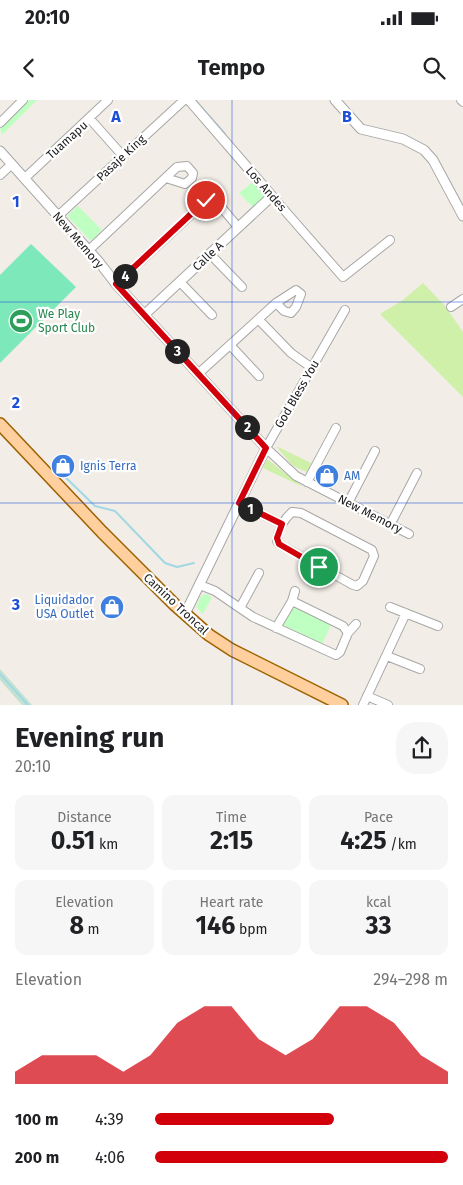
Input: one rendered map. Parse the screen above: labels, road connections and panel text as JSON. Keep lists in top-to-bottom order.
{
  "streets": {
    "main road": ["Camino Troncal"],
    "street": [
      "Tuamapu",
      "Pasaje King",
      "Los Andes",
      "New Memory",
      "Calle A",
      "God Bless You"
    ]
  },
  "crossings": [
    ["Tuamapu", "New Memory"],
    ["Pasaje King", "New Memory"],
    ["Los Andes", "Calle A"],
    ["New Memory", "Calle A"],
    ["New Memory", "God Bless You"],
    ["God Bless You", "Camino Troncal"]
  ],
  "places": {
    "sports": ["We Play Sport Club"],
    "shop": ["Ignis Terra", "AM", "Liquidador USA Outlet"]
  },
  "page": {
    "status": "20:10",
    "header": "Tempo",
    "pins": [
      "4",
      "3",
      "2",
      "1"
    ],
    "heading": ["Evening run", "20:10"],
    "stats": [
      ["Distance", "0.51 km"],
      ["Time", "2:15"],
      ["Pace", "4:25 /km"],
      ["Elevation", "8 m"],
      ["Heart rate", "146 bpm"],
      ["kcal", "33"]
    ],
    "chart": ["Elevation", "294–298 m"],
    "list": [
      {
        "name": "100 m",
        "note": "4:39"
      },
      {
        "name": "200 m",
        "note": "4:06"
      }
    ]
  },
  "grid": {
    "columns": ["A", "B"],
    "rows": ["1", "2", "3"]
  }
}
